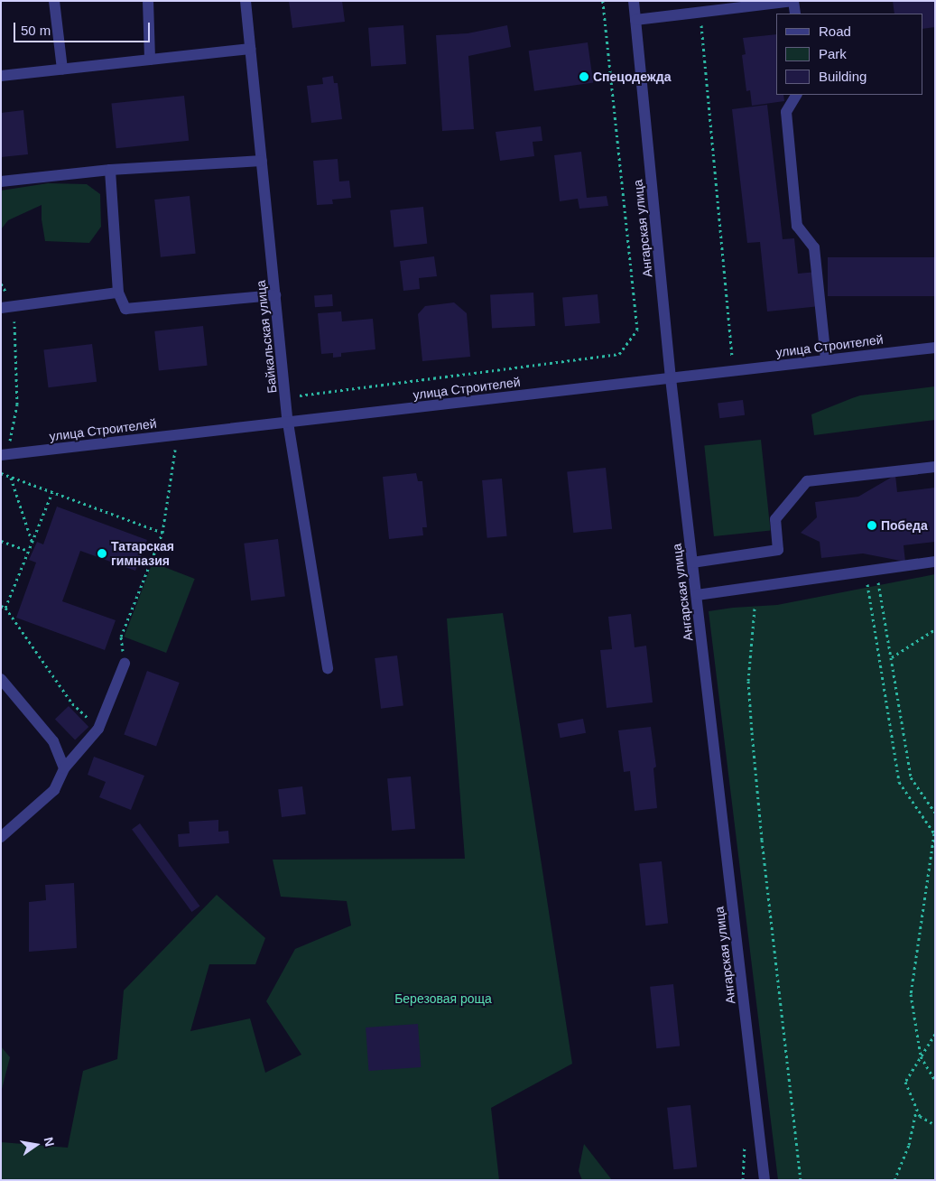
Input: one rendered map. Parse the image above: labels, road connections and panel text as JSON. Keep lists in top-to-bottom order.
{
  "streets": {
    "street": ["Ангарская улица", "Байкальская улица", "улица Строителей"]
  },
  "crossings": [
    ["Ангарская улица", "улица Строителей"],
    ["Байкальская улица", "улица Строителей"]
  ],
  "parks": ["Березовая роща"],
  "places": ["Спецодежда", "Победа", "Татарская гимназия"],
  "legend": ["Road", "Park", "Building"],
  "scale_bar": "50 m",
  "north": "right"
}
